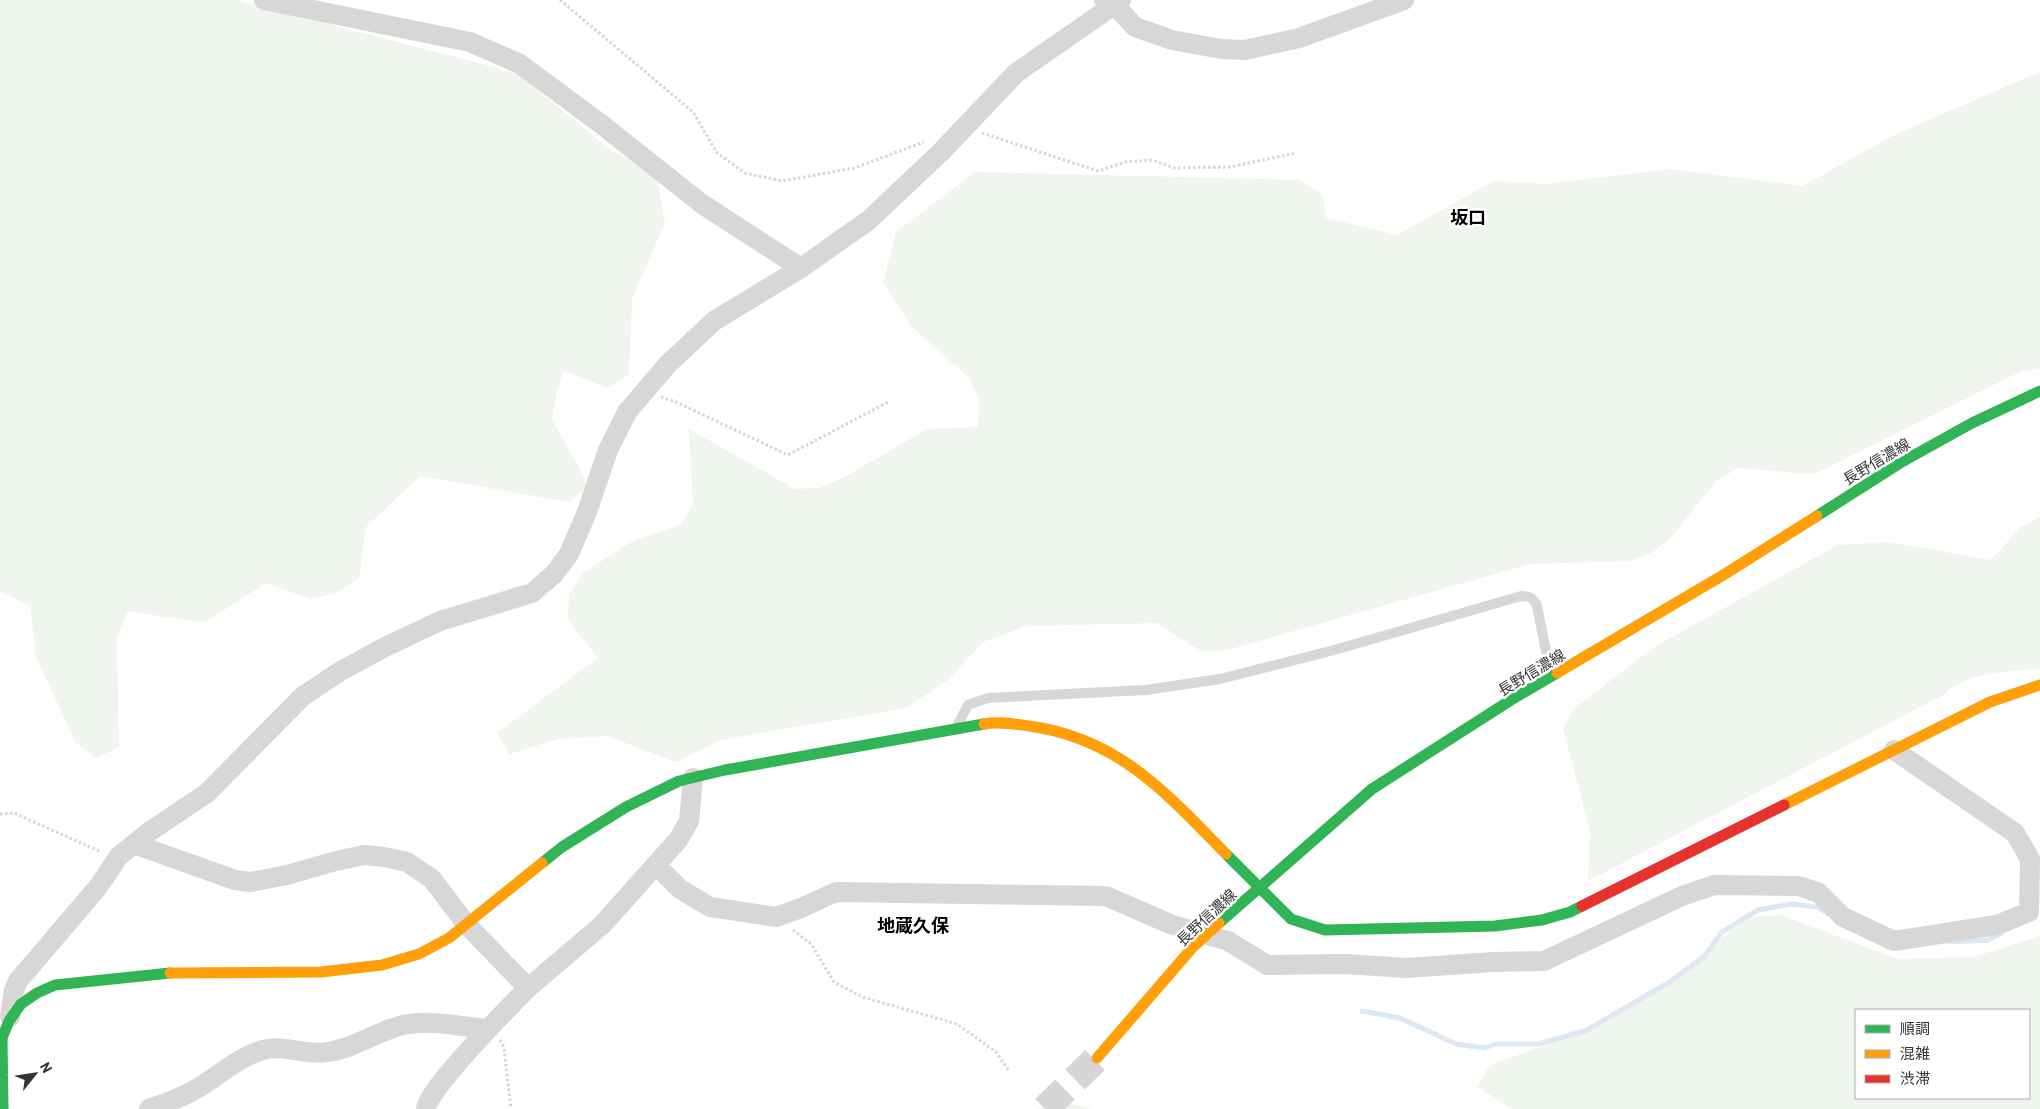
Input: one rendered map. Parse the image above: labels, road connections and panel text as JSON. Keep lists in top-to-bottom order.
{
  "streets": {
    "street": ["長野信濃線"]
  },
  "districts": ["坂口", "地蔵久保"],
  "legend": ["順調", "混雑", "渋滞"],
  "north": "top right"
}
